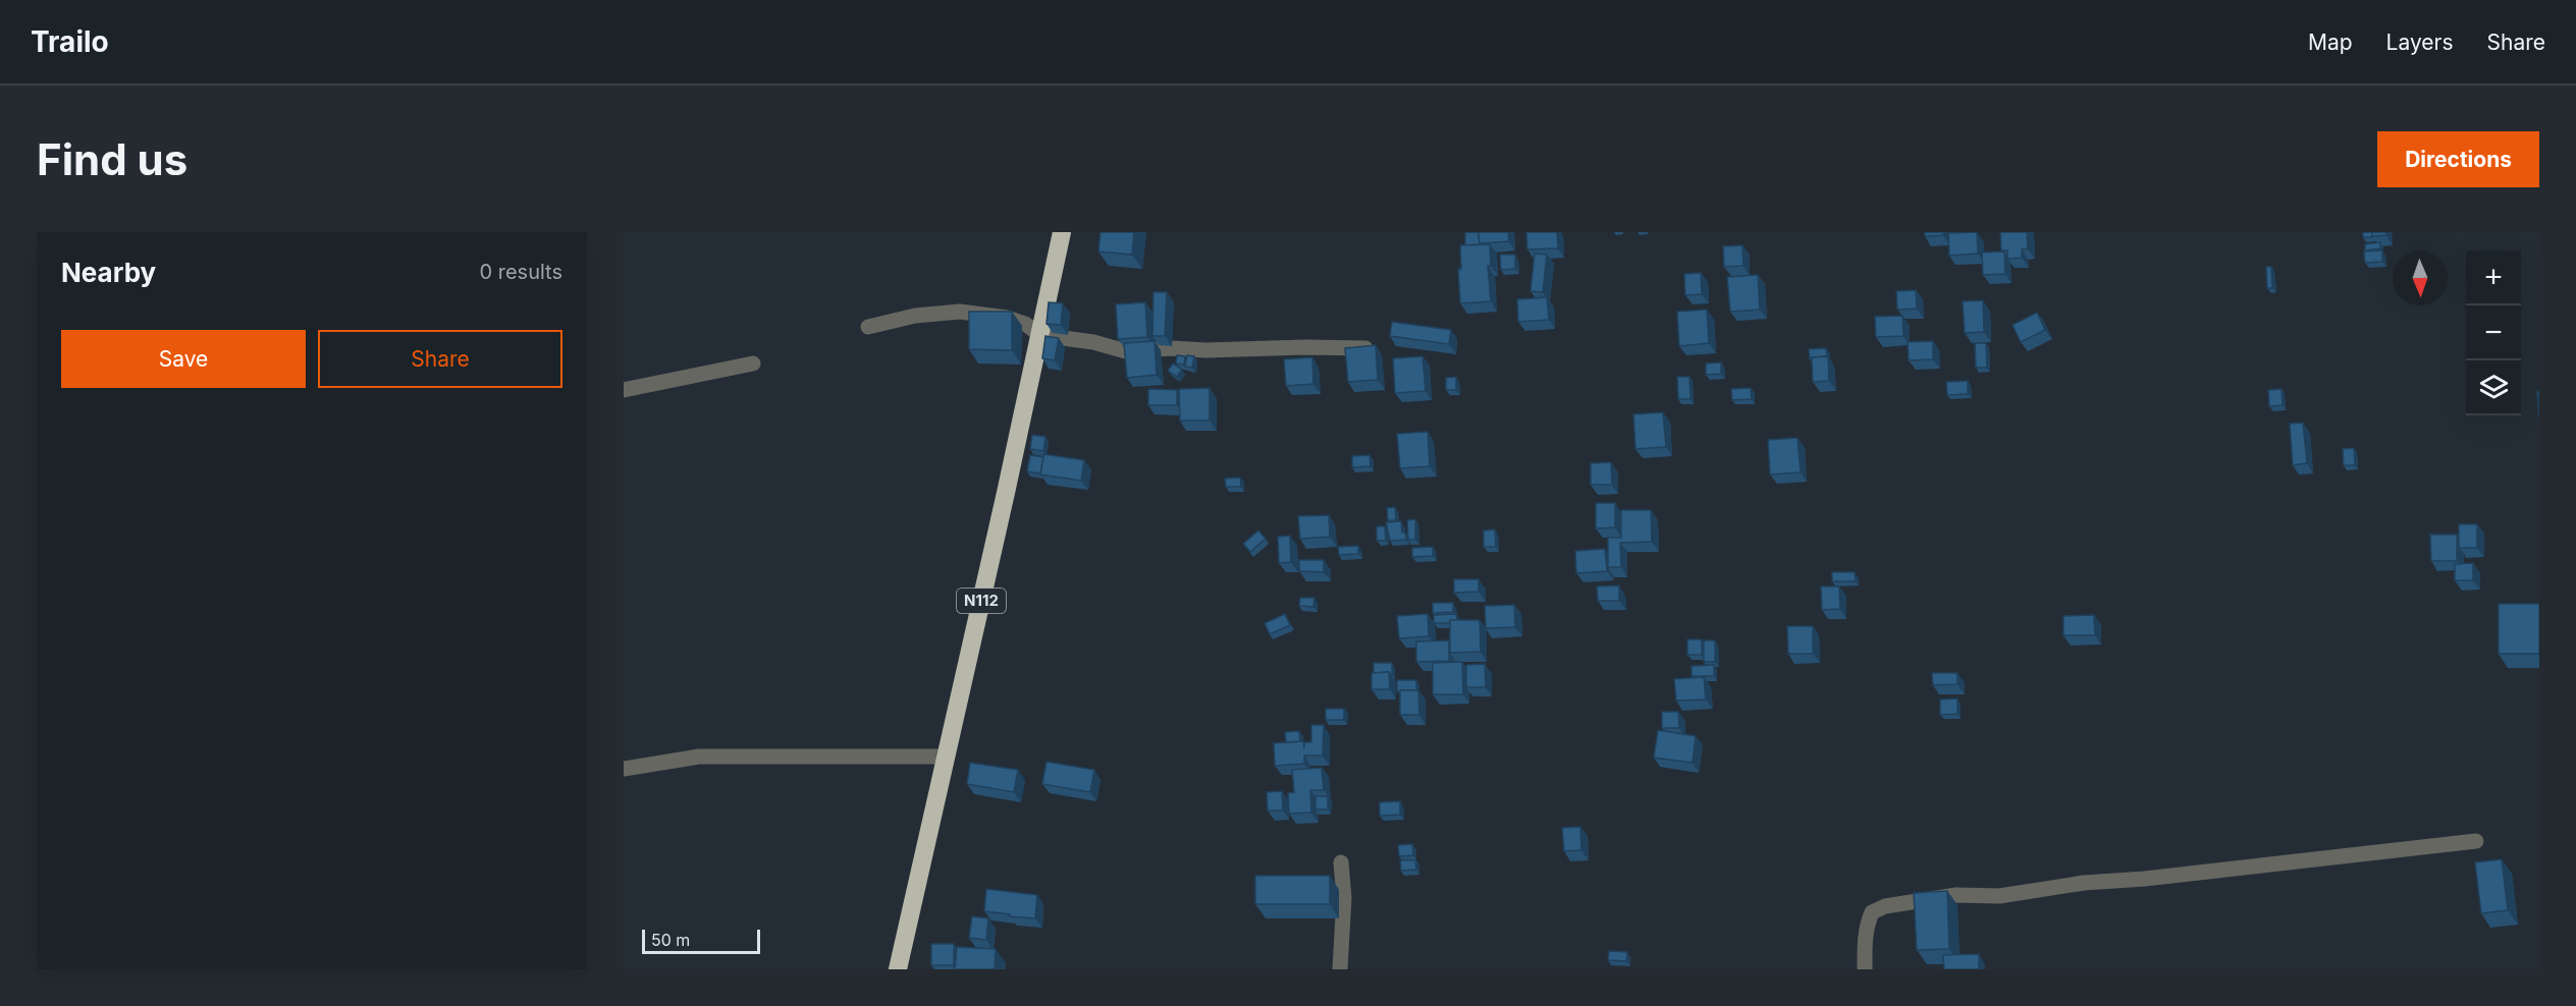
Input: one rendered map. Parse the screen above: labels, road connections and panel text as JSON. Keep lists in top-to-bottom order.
{
  "streets": {
    "highway": ["N112"]
  },
  "scale_bar": "50 m",
  "north": "bottom",
  "page": {
    "header": "Trailo",
    "nav": ["Map", "Layers", "Share"],
    "buttons": [
      "Directions",
      ["Save", "Share"]
    ],
    "title": "Find us",
    "heading": ["Nearby", "0 results"],
    "map_buttons": ["+", "−"],
    "scale": "50 m"
  }
}
